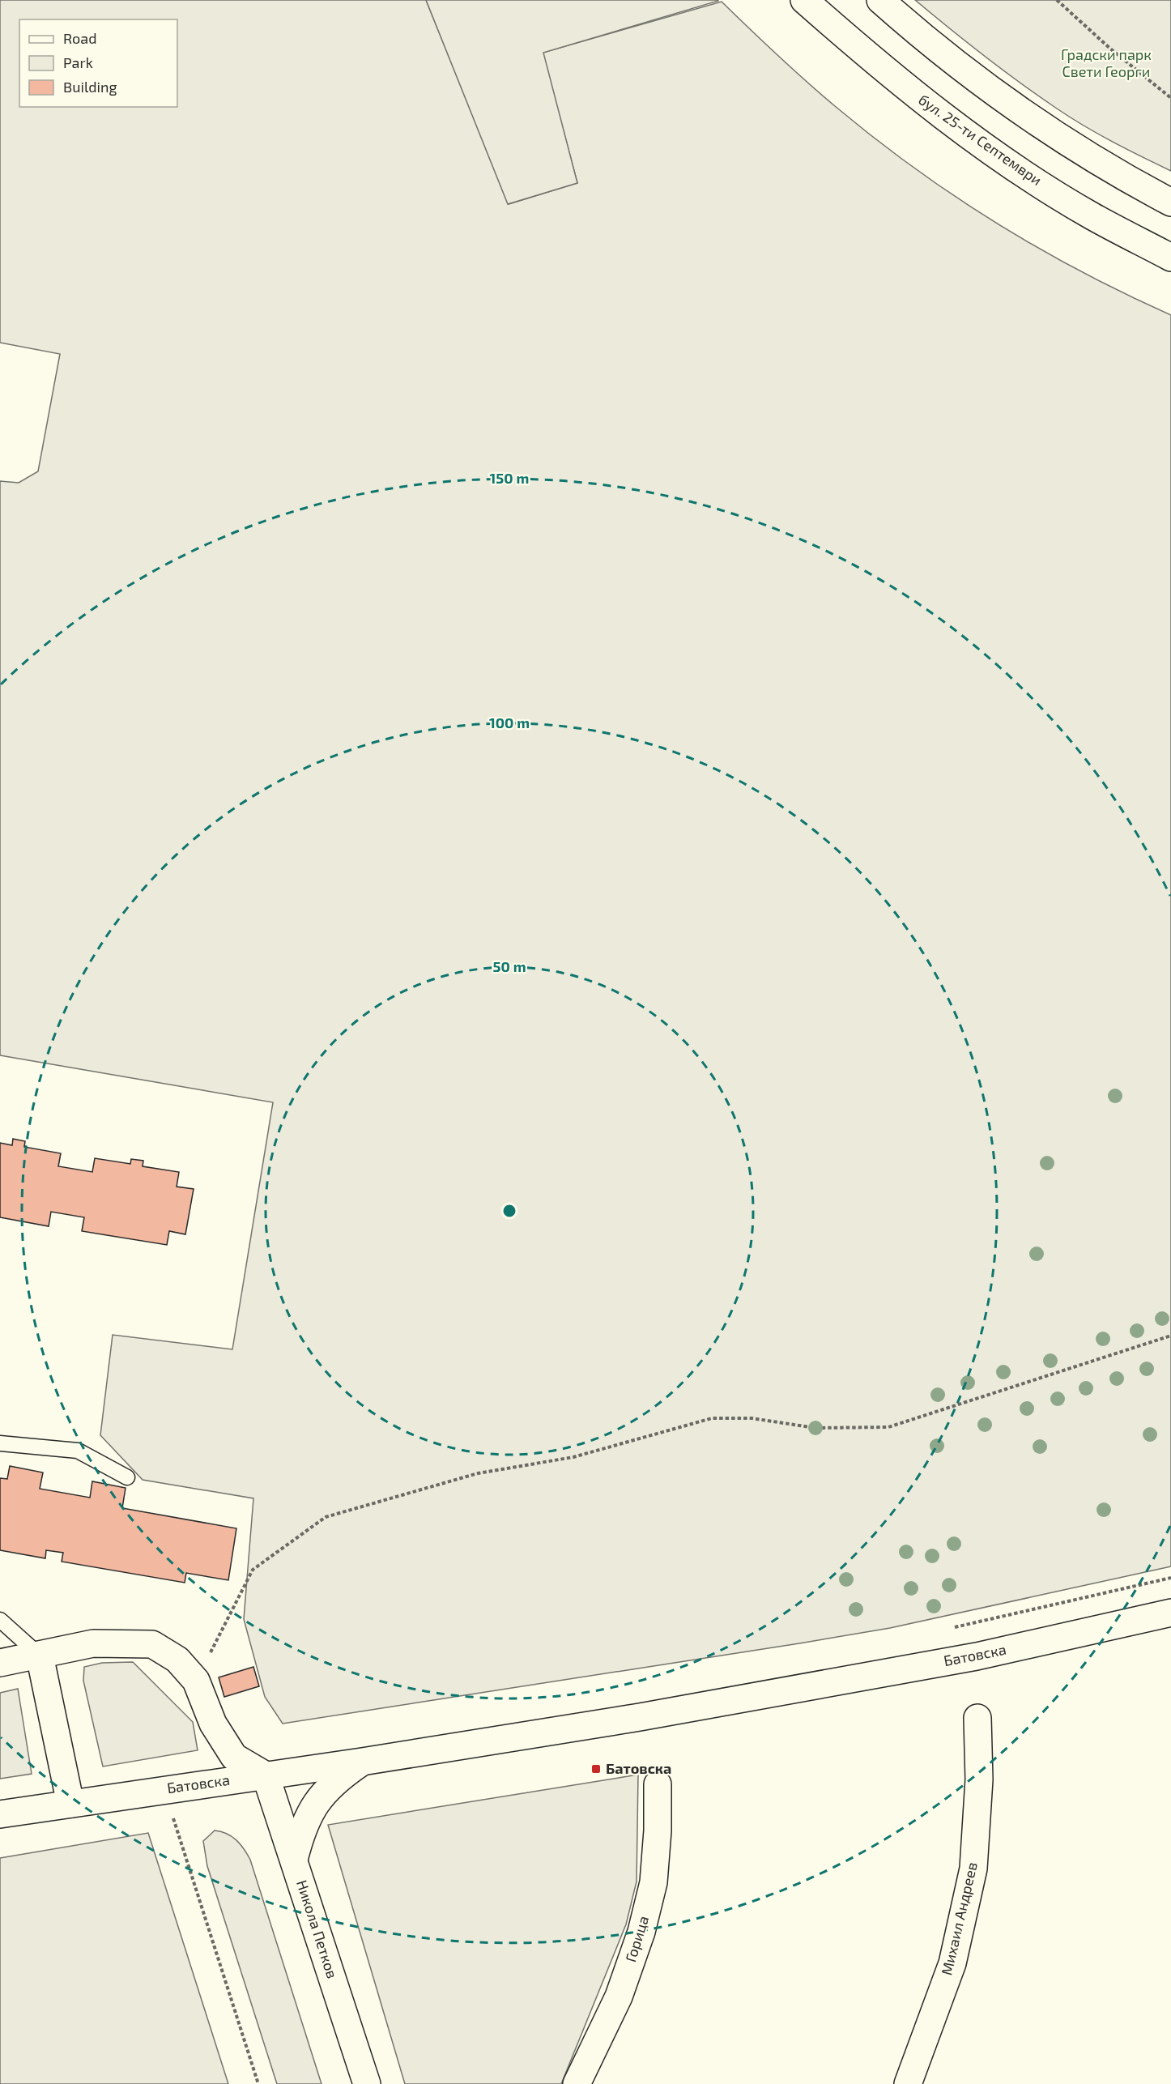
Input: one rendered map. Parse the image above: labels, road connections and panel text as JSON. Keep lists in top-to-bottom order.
{
  "streets": {
    "street": [
      "бул. 25-ти Септември",
      "Батовска",
      "Михаил Андреев",
      "Никола Петков",
      "Горица"
    ]
  },
  "crossings": [
    ["Батовска", "Никола Петков"]
  ],
  "parks": ["Градски парк Свети Георги"],
  "places": {
    "transit": ["Батовска"]
  },
  "legend": ["Road", "Park", "Building"],
  "rings": ["150 m", "100 m", "50 m"]
}
